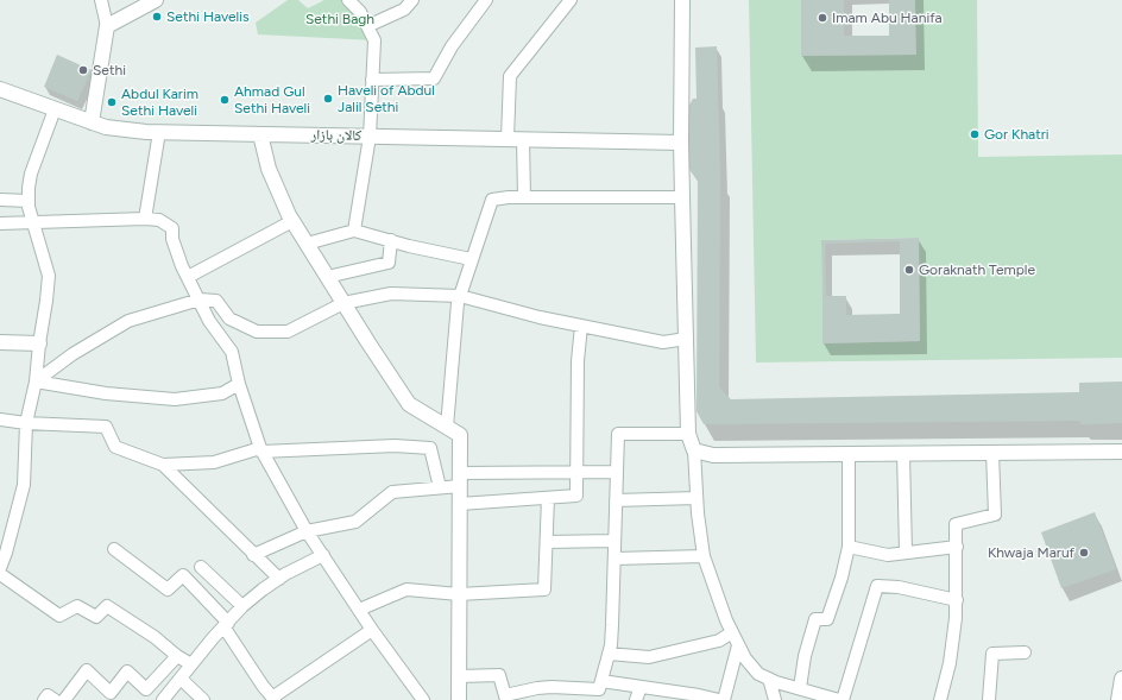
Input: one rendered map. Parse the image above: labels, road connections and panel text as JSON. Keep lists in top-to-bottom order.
{
  "streets": {
    "street": ["کالان بازار"]
  },
  "parks": ["Sethi Bagh"],
  "places": [
    "Sethi Havelis",
    "Imam Abu Hanifa",
    "Sethi",
    "Haveli of Abdul Jalil Sethi",
    "Ahmad Gul Sethi Haveli",
    "Abdul Karim Sethi Haveli",
    "Gor Khatri",
    "Goraknath Temple",
    "Khwaja Maruf"
  ]
}
